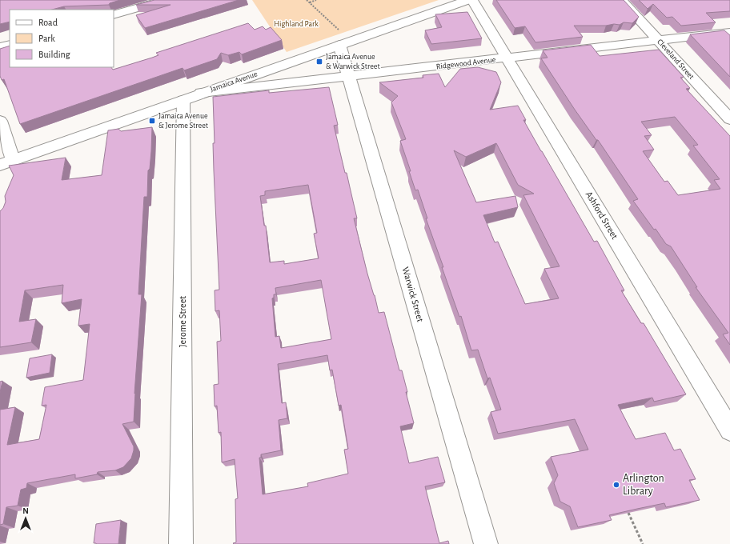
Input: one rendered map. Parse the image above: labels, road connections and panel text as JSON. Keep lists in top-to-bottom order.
{
  "streets": {
    "street": [
      "Cleveland Street",
      "Ridgewood Avenue",
      "Jamaica Avenue",
      "Ashford Street",
      "Warwick Street",
      "Jerome Street"
    ]
  },
  "crossings": [
    ["Cleveland Street", "Ridgewood Avenue"],
    ["Ridgewood Avenue", "Jamaica Avenue"],
    ["Ridgewood Avenue", "Ashford Street"],
    ["Ridgewood Avenue", "Warwick Street"],
    ["Jamaica Avenue", "Warwick Street"],
    ["Jamaica Avenue", "Jerome Street"]
  ],
  "parks": ["Highland Park"],
  "places": {
    "transit": ["Jamaica Avenue & Warwick Street", "Jamaica Avenue & Jerome Street"],
    "other": ["Arlington Library"]
  },
  "legend": ["Road", "Park", "Building"],
  "north": "top"
}
